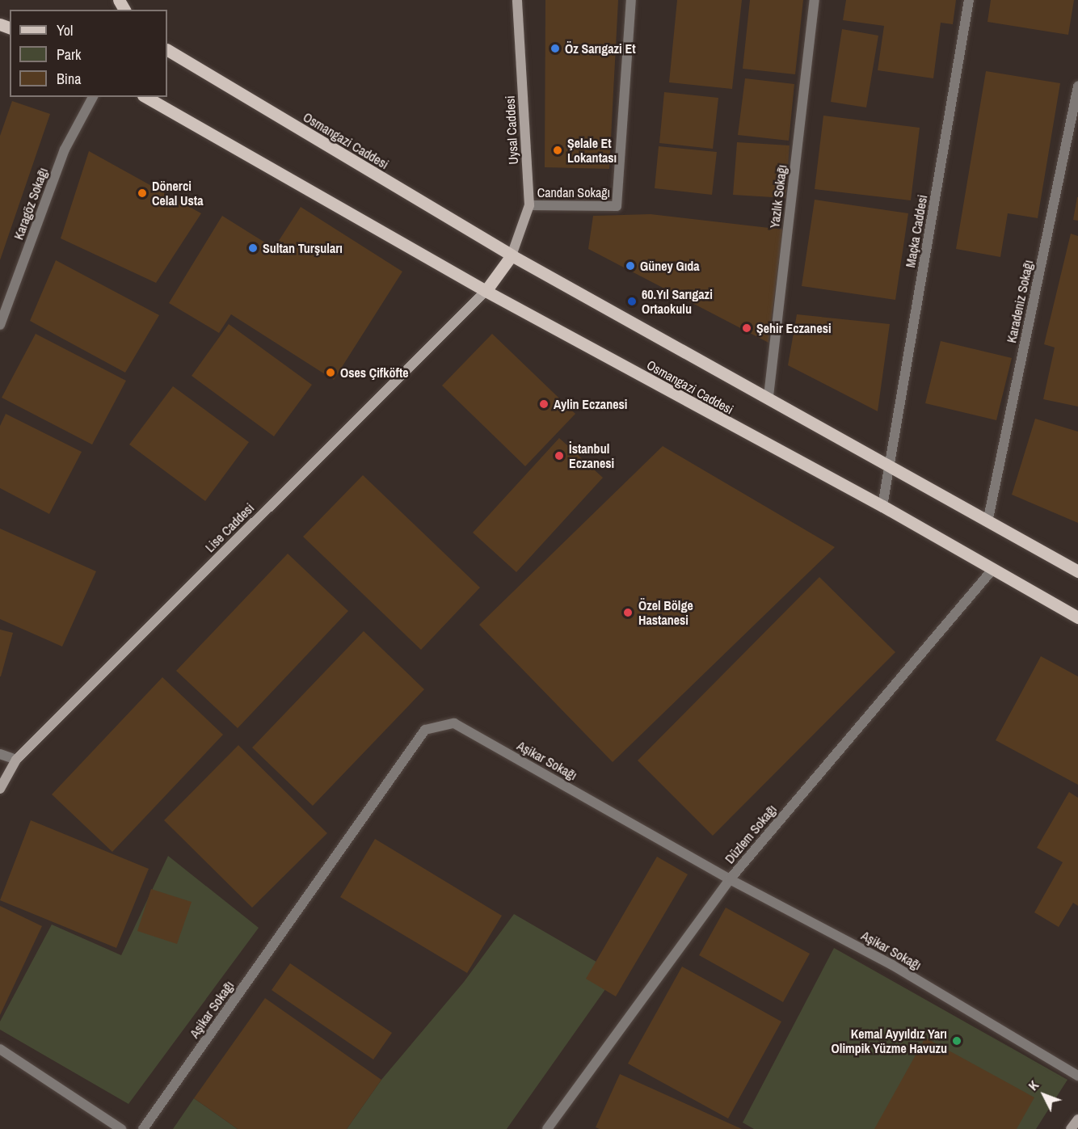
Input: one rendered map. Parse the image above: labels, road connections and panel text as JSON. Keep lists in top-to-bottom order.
{
  "streets": {
    "main road": ["Uysal Caddesi", "Osmangazi Caddesi", "Lise Caddesi"],
    "street": [
      "Candan Sokağı",
      "Yazlık Sokağı",
      "Karagöz Sokağı",
      "Maçka Caddesi",
      "Karadeniz Sokağı",
      "Aşikar Sokağı",
      "Düzlem Sokağı"
    ]
  },
  "crossings": [
    ["Uysal Caddesi", "Osmangazi Caddesi"],
    ["Uysal Caddesi", "Candan Sokağı"],
    ["Osmangazi Caddesi", "Yazlık Sokağı"],
    ["Osmangazi Caddesi", "Maçka Caddesi"],
    ["Osmangazi Caddesi", "Karadeniz Sokağı"],
    ["Osmangazi Caddesi", "Lise Caddesi"],
    ["Osmangazi Caddesi", "Düzlem Sokağı"],
    ["Aşikar Sokağı", "Düzlem Sokağı"]
  ],
  "places": [
    "Öz Sarıgazi Et",
    "Şelale Et Lokantası",
    "Dönerci Celal Usta",
    "Sultan Turşuları",
    "Güney Gıda",
    "60.Yıl Sarıgazi Ortaokulu",
    "Şehir Eczanesi",
    "Oses Çifköfte",
    "Aylin Eczanesi",
    "İstanbul Eczanesi",
    "Özel Bölge Hastanesi",
    "Kemal Ayyıldız Yarı Olimpik Yüzme Havuzu"
  ],
  "legend": ["Yol", "Park", "Bina"],
  "north": "top left"
}
